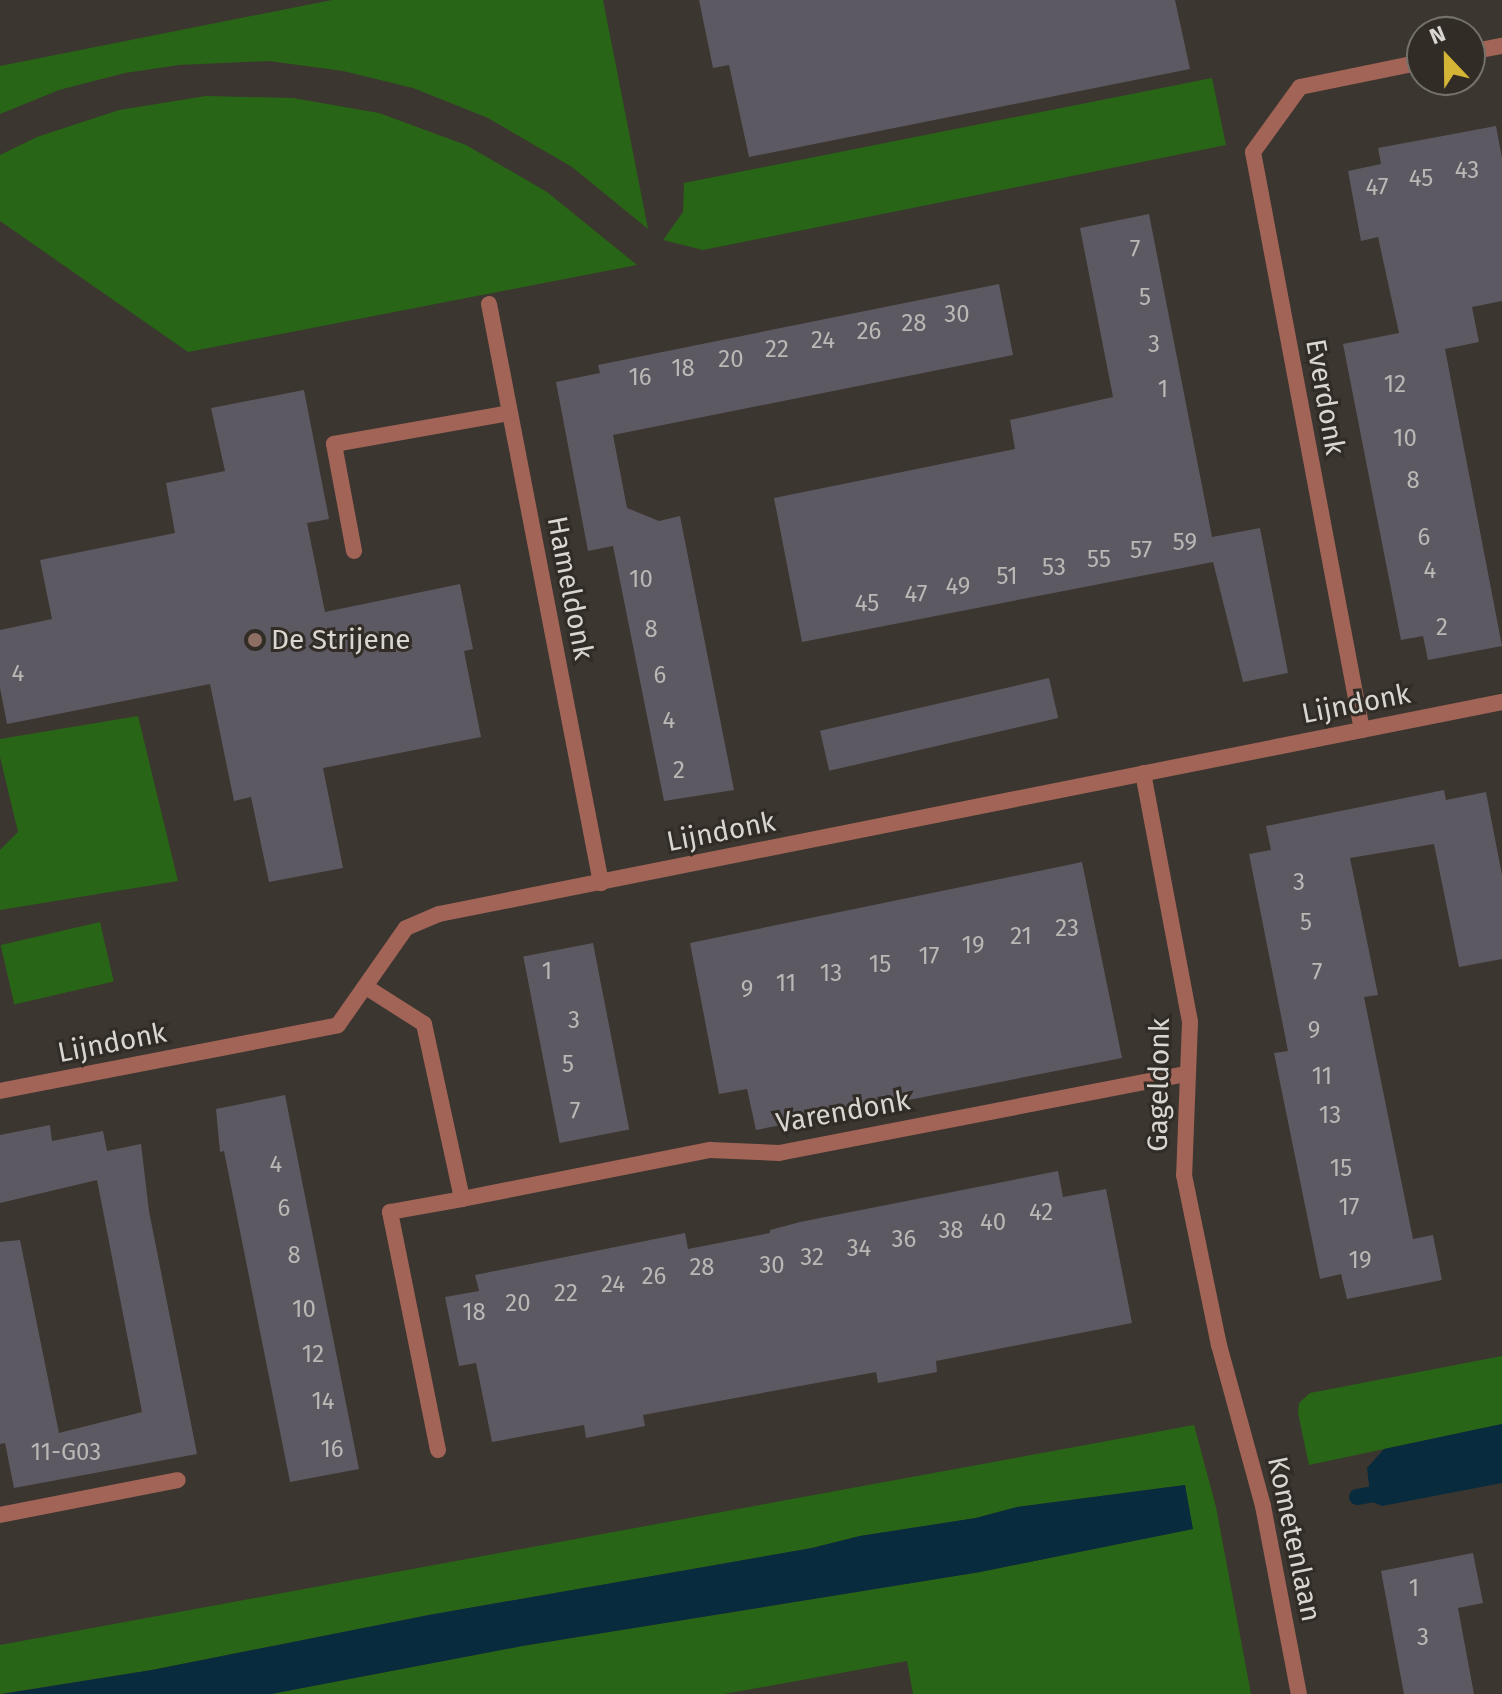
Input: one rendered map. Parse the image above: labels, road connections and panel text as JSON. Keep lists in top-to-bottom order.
{
  "streets": {
    "street": [
      "Everdonk",
      "Hameldonk",
      "Lijndonk",
      "Gageldonk",
      "Varendonk",
      "Kometenlaan"
    ]
  },
  "crossings": [
    ["Everdonk", "Lijndonk"],
    ["Hameldonk", "Lijndonk"],
    ["Lijndonk", "Gageldonk"],
    ["Gageldonk", "Varendonk"],
    ["Gageldonk", "Kometenlaan"]
  ],
  "places": ["De Strijene"],
  "house_numbers": [
    "43",
    "45",
    "47",
    "7",
    "5",
    "30",
    "28",
    "26",
    "24",
    "3",
    "22",
    "20",
    "18",
    "16",
    "12",
    "1",
    "10",
    "8",
    "6",
    "59",
    "57",
    "55",
    "53",
    "4",
    "51",
    "10",
    "49",
    "47",
    "45",
    "2",
    "8",
    "4",
    "6",
    "4",
    "2",
    "3",
    "5",
    "23",
    "21",
    "19",
    "17",
    "15",
    "1",
    "7",
    "13",
    "11",
    "9",
    "3",
    "9",
    "5",
    "11",
    "7",
    "13",
    "4",
    "15",
    "17",
    "6",
    "42",
    "40",
    "38",
    "36",
    "34",
    "8",
    "32",
    "19",
    "30",
    "28",
    "26",
    "24",
    "22",
    "20",
    "10",
    "18",
    "12",
    "14",
    "16",
    "11-G03",
    "1",
    "3"
  ],
  "north": "top"
}
